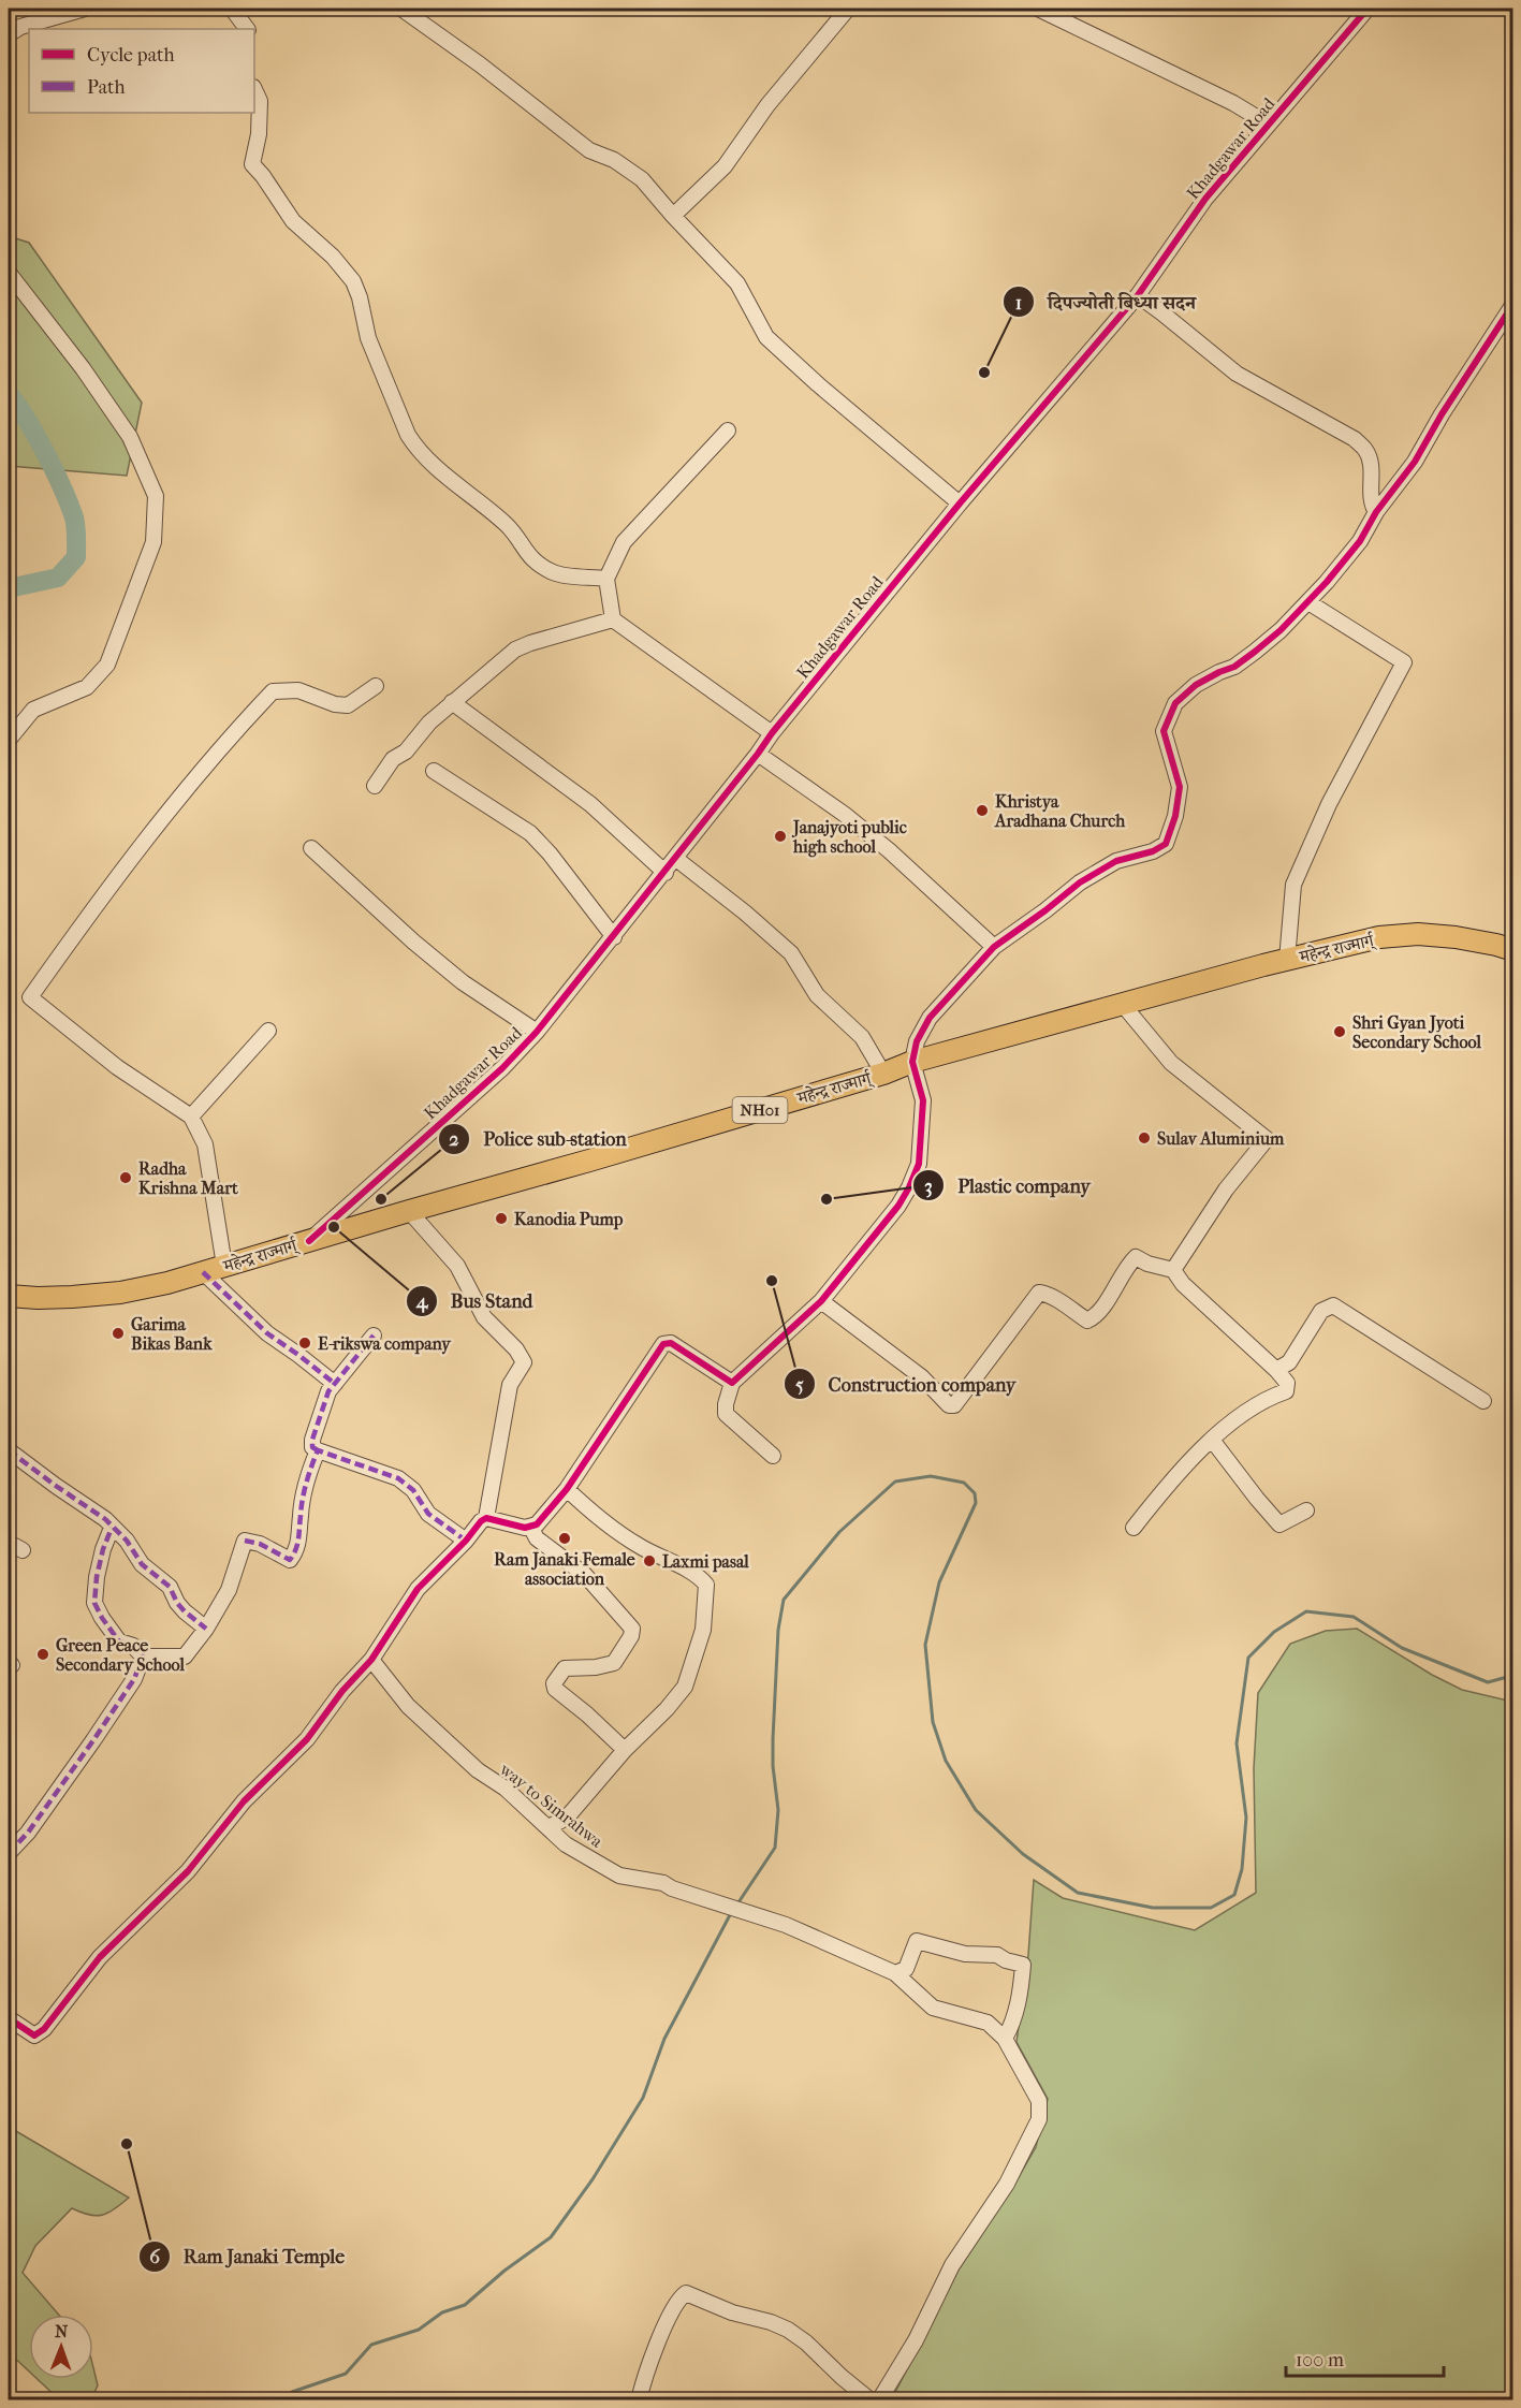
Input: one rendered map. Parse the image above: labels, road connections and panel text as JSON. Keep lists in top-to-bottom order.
{
  "streets": {
    "highway": ["महेन्द्र राज्मार्ग्", "NH01"],
    "street": ["Khadgawar Road", "way to Simrahwa"]
  },
  "crossings": [
    ["Khadgawar Road", "महेन्द्र राज्मार्ग्"]
  ],
  "places": [
    "दिपज्योती बिध्या सदन",
    "Khristya Aradhana Church",
    "Janajyoti public high school",
    "Shri Gyan Jyoti Secondary School",
    "Sulav Aluminium",
    "Radha Krishna Mart",
    "Police sub-station",
    "Plastic company",
    "Kanodia Pump",
    "Bus Stand",
    "Construction company",
    "Garima Bikas Bank",
    "E-rikswa company",
    "Ram Janaki Female association",
    "Laxmi pasal",
    "Green Peace Secondary School",
    "Ram Janaki Temple"
  ],
  "legend": ["Cycle path", "Path"],
  "scale_bar": "100 m",
  "north": "top"
}
